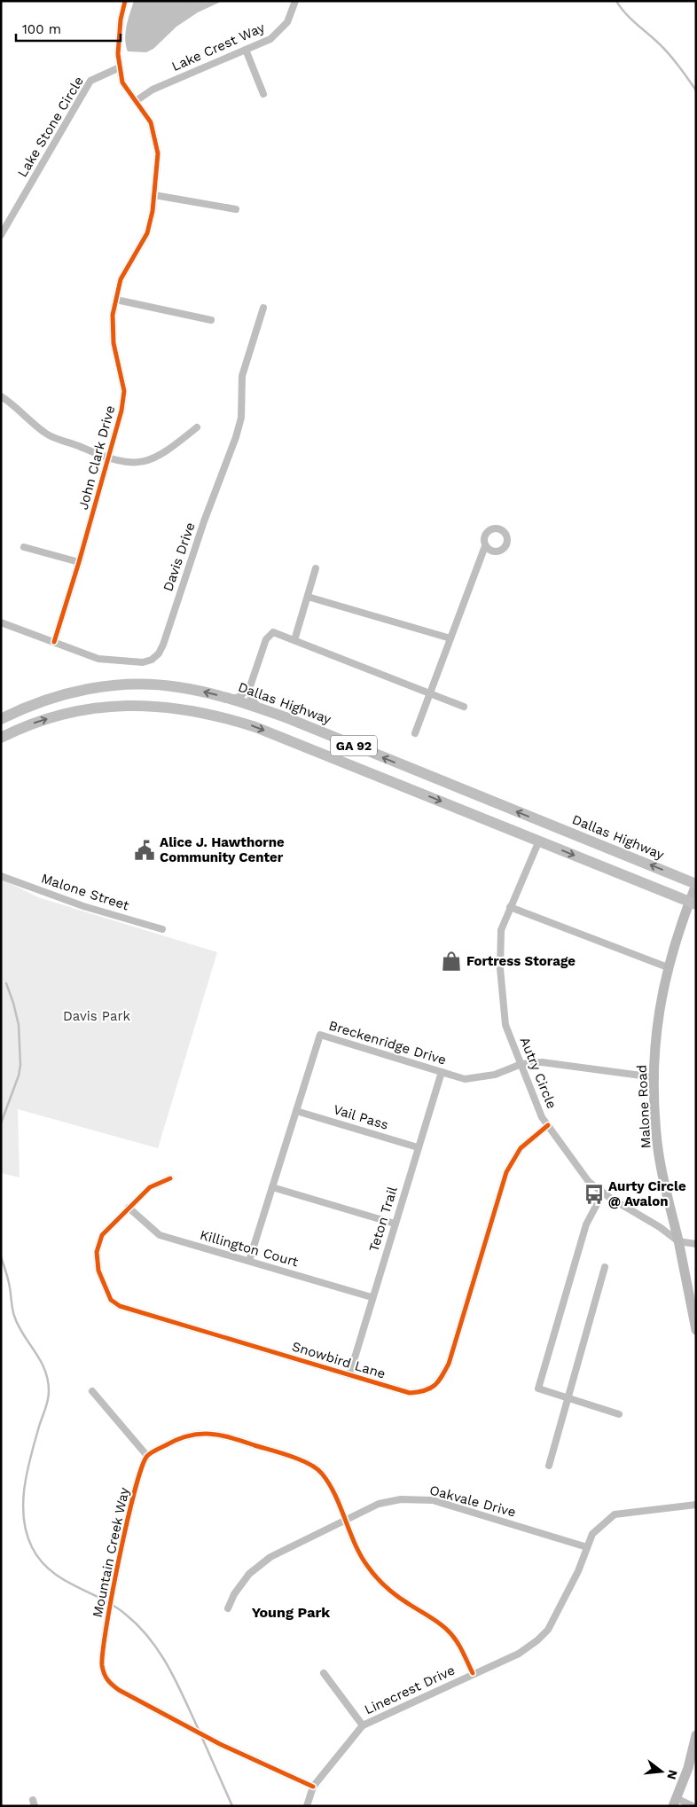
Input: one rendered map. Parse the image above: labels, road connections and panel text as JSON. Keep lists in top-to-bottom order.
{
  "streets": {
    "main road": ["Dallas Highway", "GA 92"],
    "street": [
      "Lake Crest Way",
      "Lake Stone Circle",
      "John Clark Drive",
      "Davis Drive",
      "Malone Street",
      "Breckenridge Drive",
      "Autry Circle",
      "Malone Road",
      "Vail Pass",
      "Teton Trail",
      "Killington Court",
      "Snowbird Lane",
      "Oakvale Drive",
      "Mountain Creek Way",
      "Linecrest Drive"
    ]
  },
  "crossings": [
    ["Lake Crest Way", "John Clark Drive"],
    ["Lake Stone Circle", "John Clark Drive"],
    ["John Clark Drive", "Davis Drive"],
    ["Dallas Highway", "Malone Road"],
    ["GA 92", "Autry Circle"],
    ["GA 92", "Malone Road"],
    ["Breckenridge Drive", "Autry Circle"],
    ["Breckenridge Drive", "Malone Road"],
    ["Breckenridge Drive", "Vail Pass"],
    ["Breckenridge Drive", "Teton Trail"],
    ["Breckenridge Drive", "Killington Court"],
    ["Autry Circle", "Malone Road"],
    ["Autry Circle", "Snowbird Lane"],
    ["Vail Pass", "Teton Trail"],
    ["Teton Trail", "Killington Court"],
    ["Teton Trail", "Snowbird Lane"],
    ["Killington Court", "Snowbird Lane"],
    ["Oakvale Drive", "Linecrest Drive"],
    ["Mountain Creek Way", "Linecrest Drive"]
  ],
  "districts": ["Young Park"],
  "parks": ["Davis Park"],
  "places": {
    "public building": ["Alice J. Hawthorne Community Center"],
    "shop": ["Fortress Storage"],
    "bus stop": ["Aurty Circle @ Avalon"]
  },
  "scale_bar": "100 m",
  "north": "right"
}
